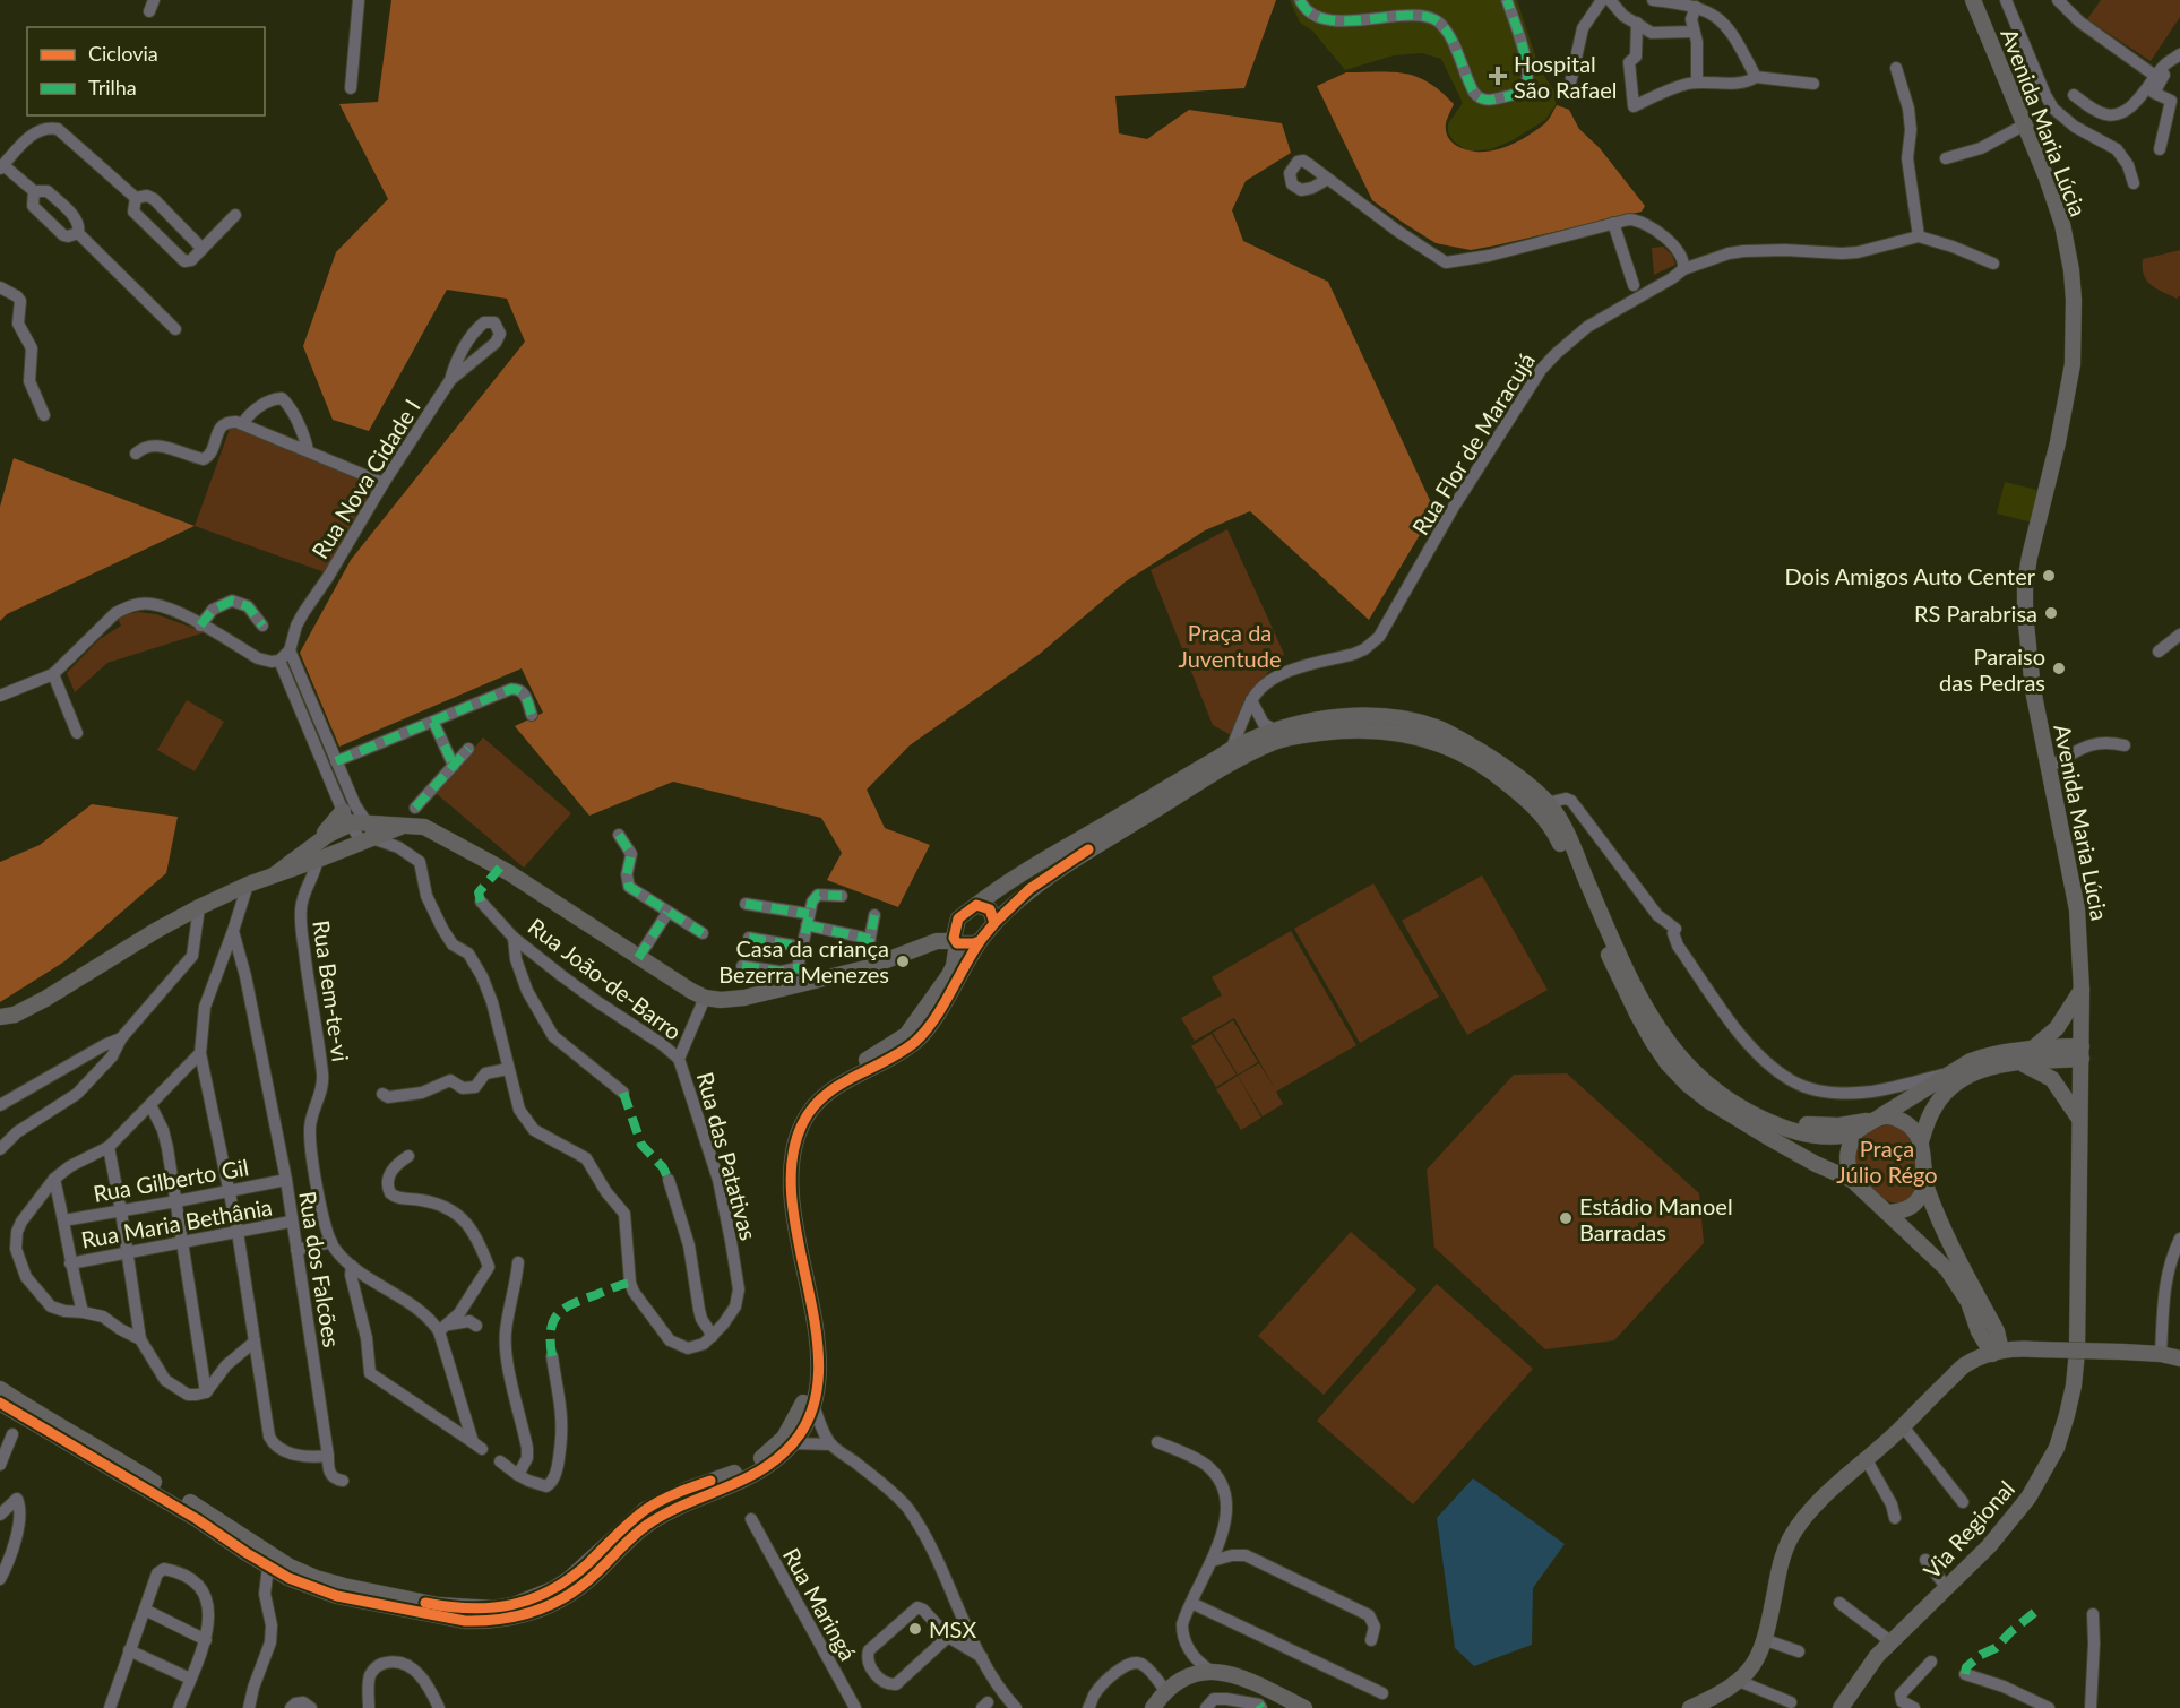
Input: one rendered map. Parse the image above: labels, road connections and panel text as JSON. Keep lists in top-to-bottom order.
{
  "streets": {
    "main road": ["Avenida Maria Lúcia", "Via Regional"],
    "street": [
      "Rua Flor de Maracujá",
      "Rua Nova Cidade I",
      "Rua João-de-Barro",
      "Rua Bem-te-vi",
      "Rua das Patativas",
      "Rua Gilberto Gil",
      "Rua Maria Bethânia",
      "Rua dos Falcões",
      "Rua Maringá"
    ]
  },
  "crossings": [
    ["Avenida Maria Lúcia", "Via Regional"],
    ["Rua João-de-Barro", "Rua das Patativas"],
    ["Rua Gilberto Gil", "Rua dos Falcões"],
    ["Rua Maria Bethânia", "Rua dos Falcões"]
  ],
  "parks": ["Praça da Juventude", "Praça Júlio Régo"],
  "places": {
    "health": ["Hospital São Rafael"],
    "other": [
      "Dois Amigos Auto Center",
      "RS Parabrisa",
      "Paraiso das Pedras",
      "Casa da criança Bezerra Menezes",
      "Estádio Manoel Barradas",
      "MSX"
    ]
  },
  "legend": ["Ciclovia", "Trilha"]
}
